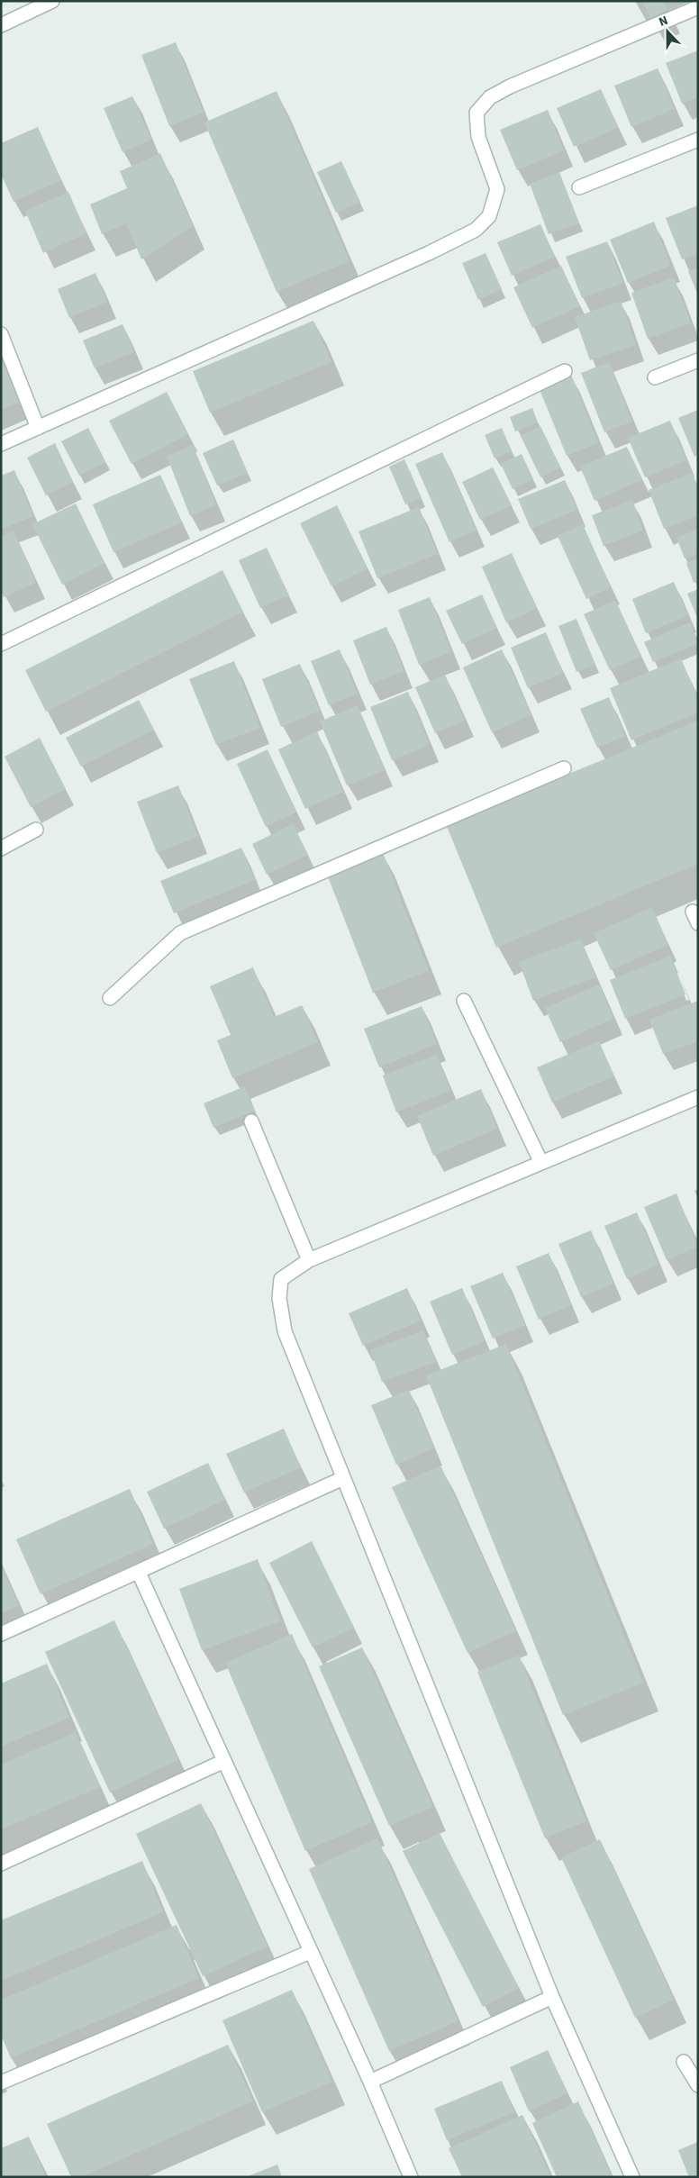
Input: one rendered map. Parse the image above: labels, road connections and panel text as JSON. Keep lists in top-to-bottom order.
{
  "north": "top"
}
